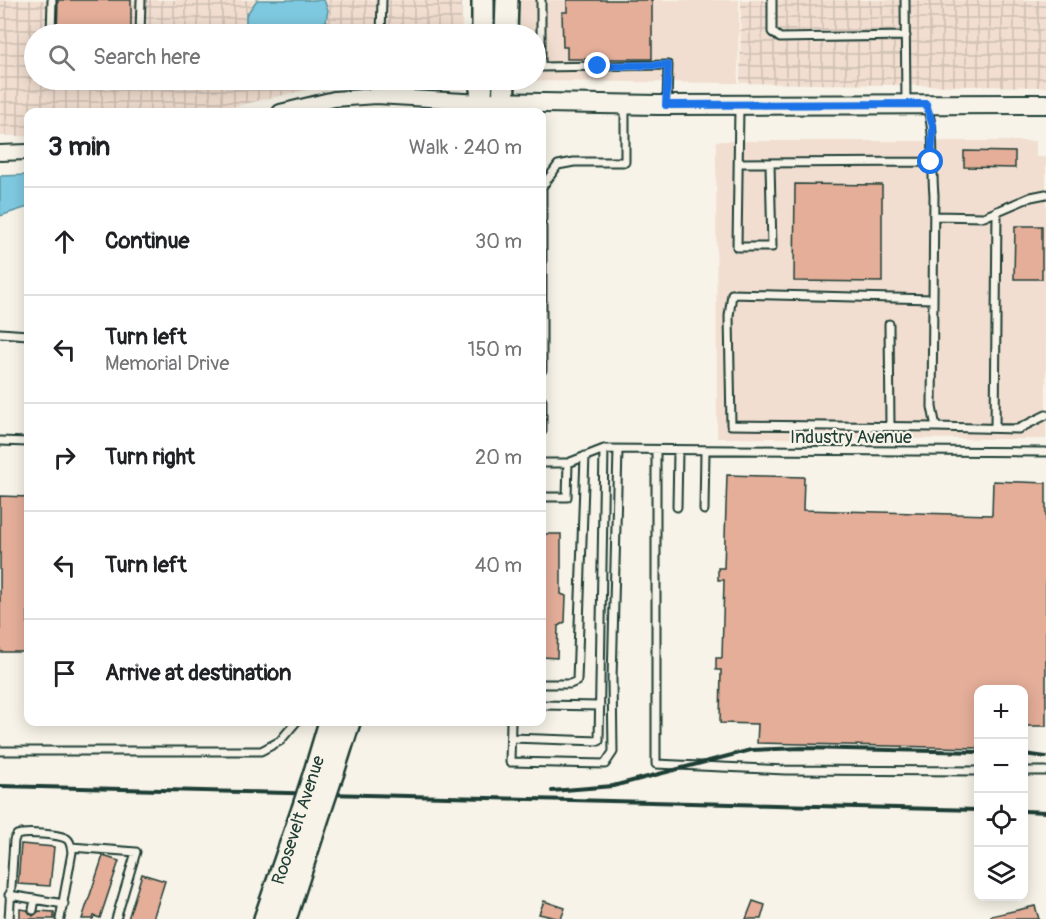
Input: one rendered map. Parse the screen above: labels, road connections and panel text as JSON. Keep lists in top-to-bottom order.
{
  "streets": {
    "main road": ["Roosevelt Avenue"],
    "lane": ["Industry Avenue"]
  },
  "page": {
    "search": "Search here",
    "heading": ["3 min", "Walk · 240 m"],
    "list": [
      ["Continue", "30 m"],
      ["Turn left", "Memorial Drive", "150 m"],
      ["Turn right", "20 m"],
      ["Turn left", "40 m"],
      "Arrive at destination"
    ],
    "map_buttons": ["+", "−"]
  }
}
